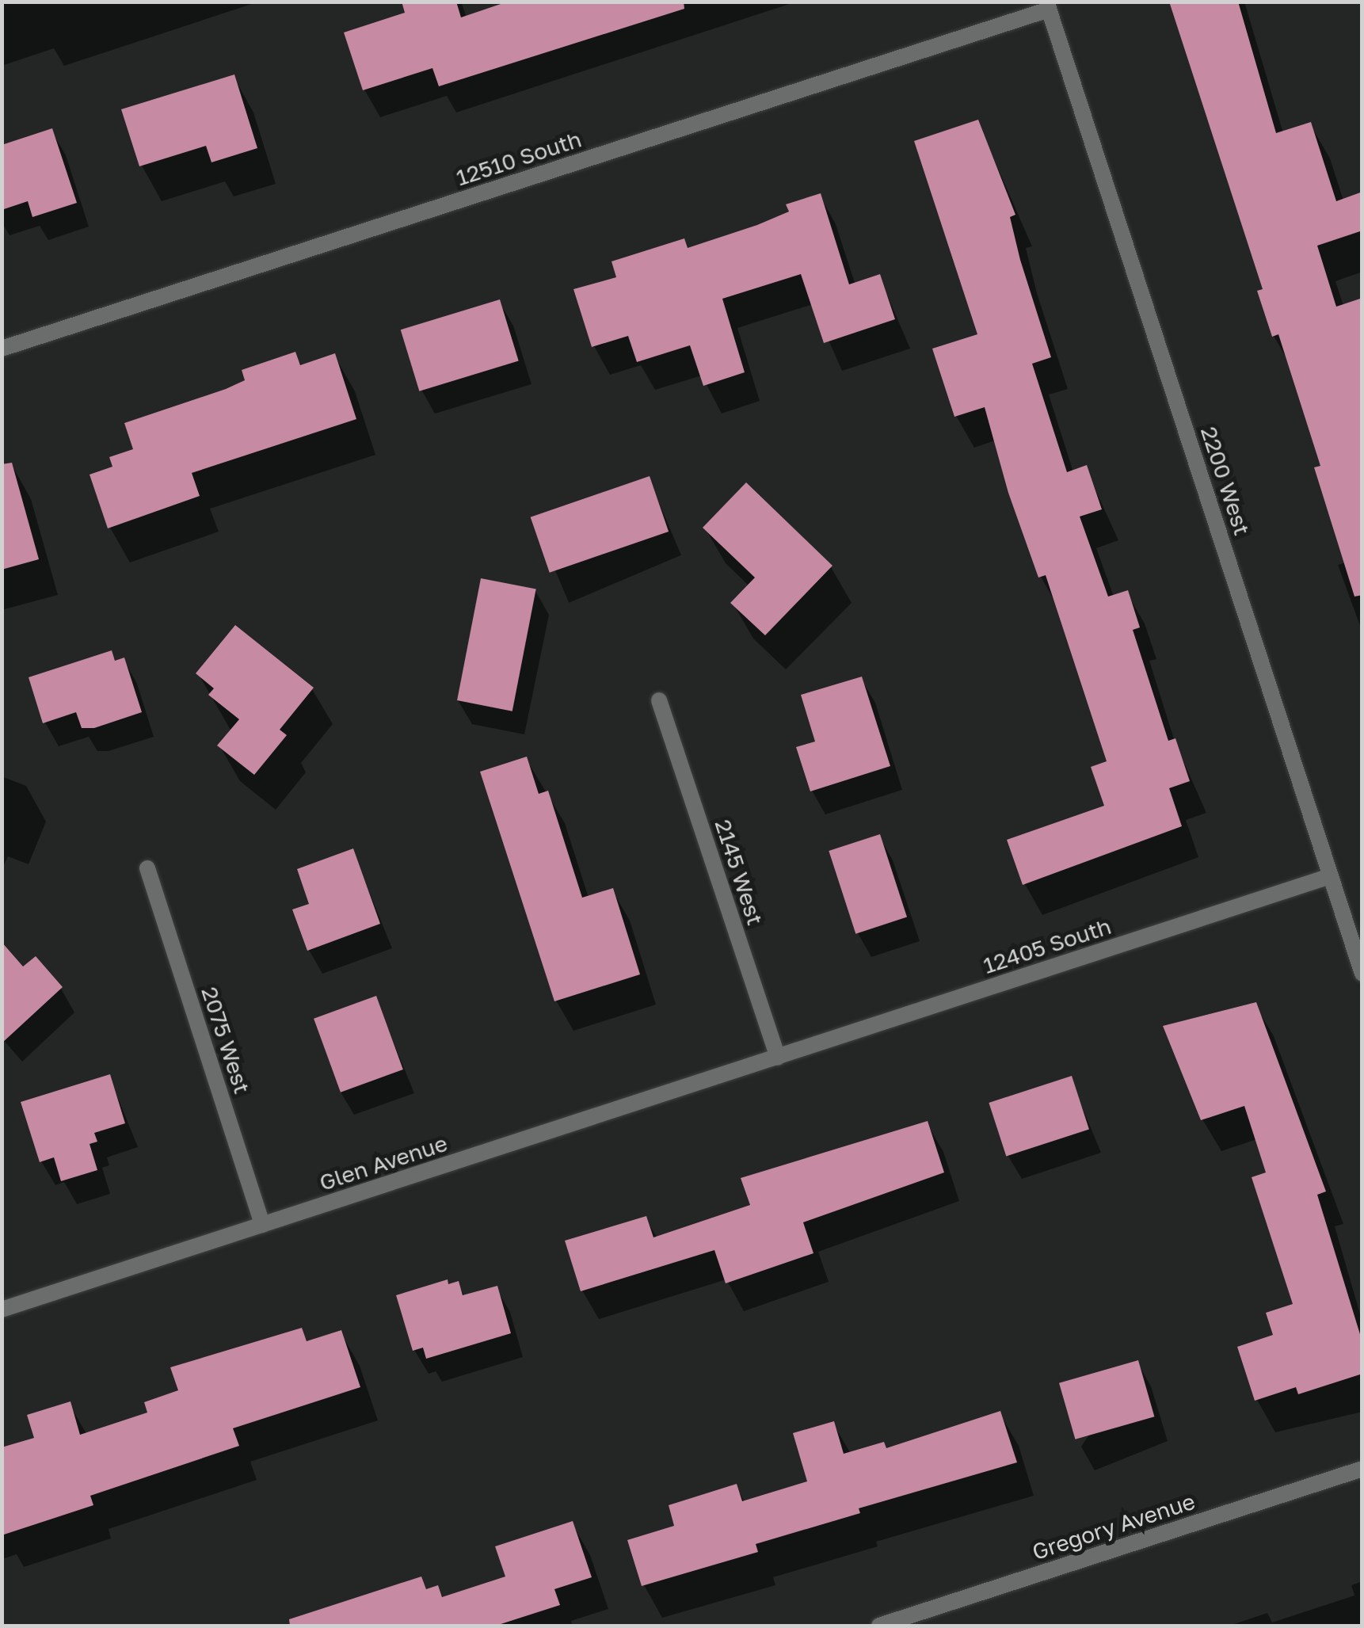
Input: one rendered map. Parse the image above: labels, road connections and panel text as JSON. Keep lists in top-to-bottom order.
{
  "streets": {
    "street": [
      "12510 South",
      "2200 West",
      "2145 West",
      "12405 South",
      "2075 West",
      "Glen Avenue",
      "Gregory Avenue"
    ]
  },
  "crossings": [
    ["12510 South", "2200 West"],
    ["2200 West", "12405 South"],
    ["2145 West", "12405 South"],
    ["2145 West", "Glen Avenue"],
    ["12405 South", "Glen Avenue"],
    ["2075 West", "Glen Avenue"]
  ]
}
